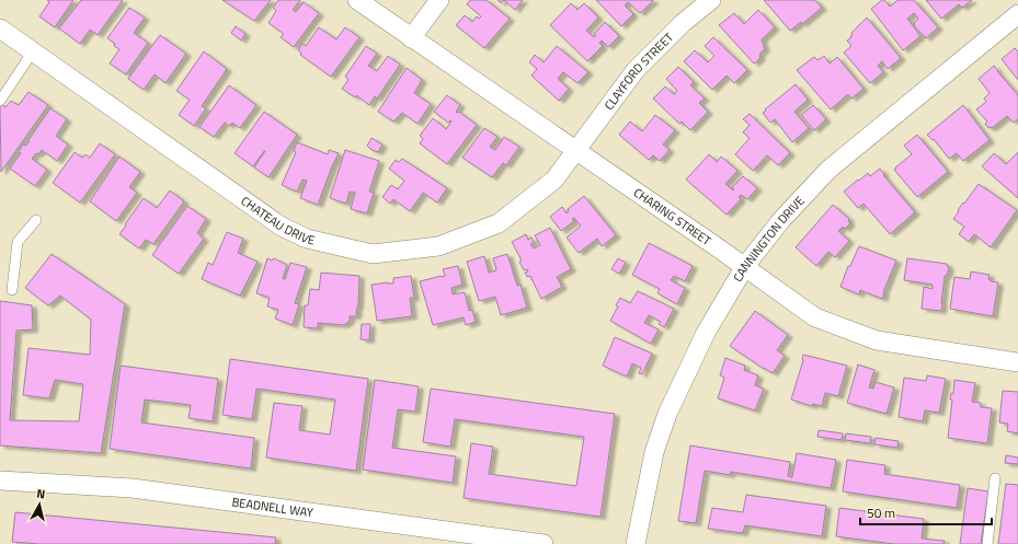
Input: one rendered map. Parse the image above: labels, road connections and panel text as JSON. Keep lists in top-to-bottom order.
{
  "streets": {
    "street": [
      "CLAYFORD STREET",
      "CHARING STREET",
      "CHATEAU DRIVE",
      "CANNINGTON DRIVE",
      "BEADNELL WAY"
    ]
  },
  "crossings": [
    ["CLAYFORD STREET", "CHARING STREET"],
    ["CLAYFORD STREET", "CHATEAU DRIVE"],
    ["CHARING STREET", "CHATEAU DRIVE"],
    ["CHARING STREET", "CANNINGTON DRIVE"]
  ],
  "scale_bar": "50 m",
  "north": "top"
}
